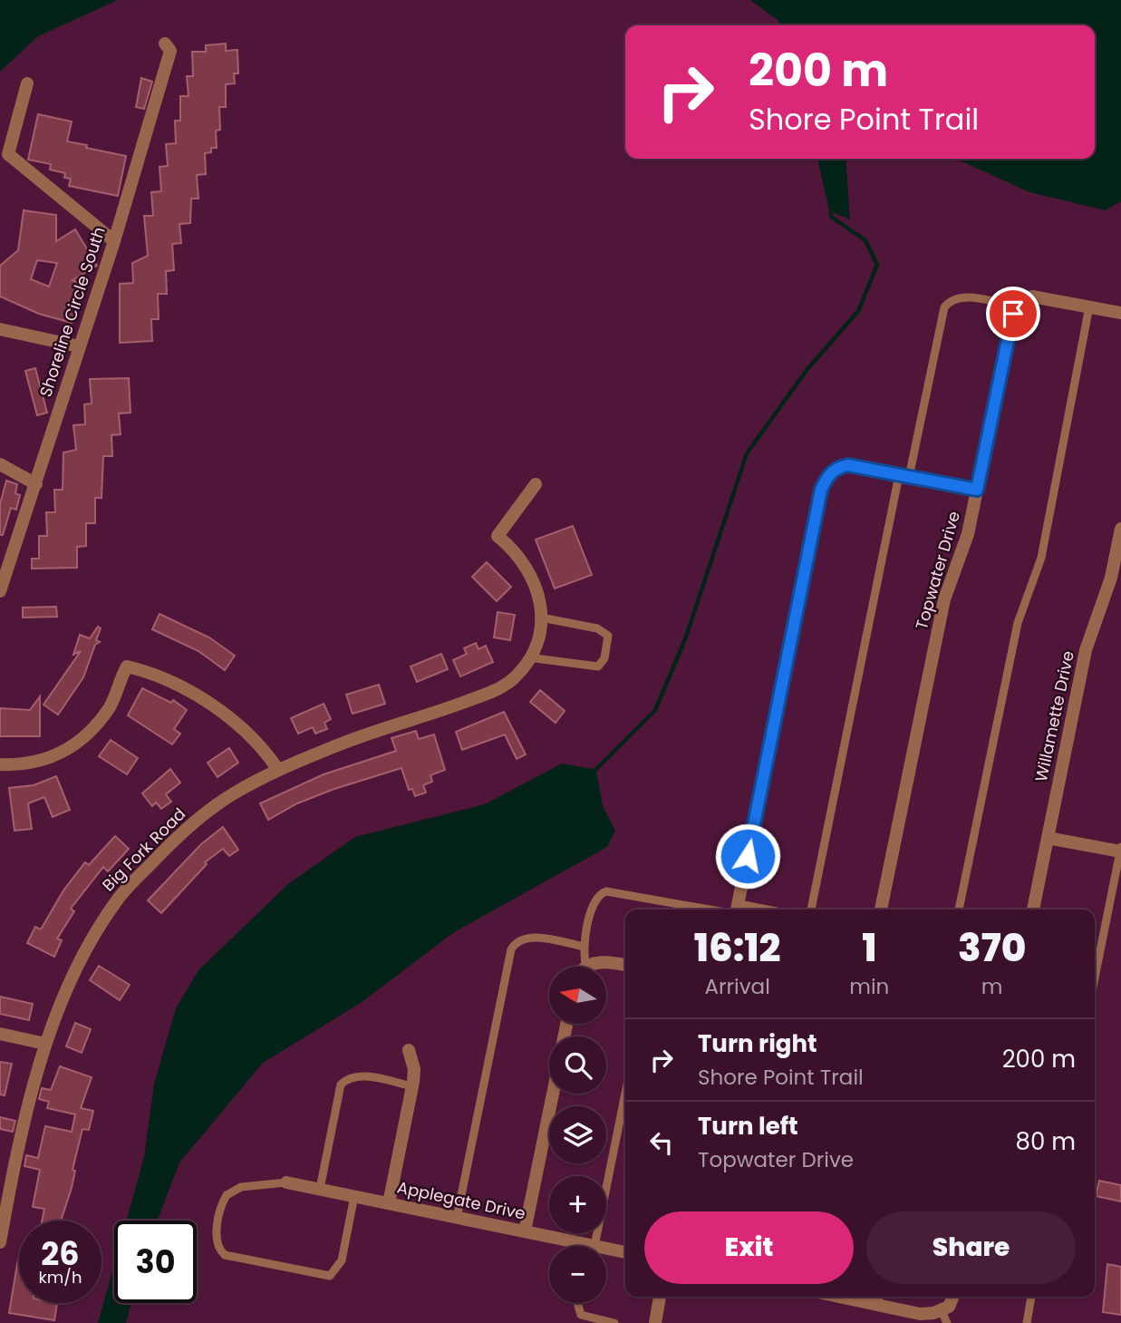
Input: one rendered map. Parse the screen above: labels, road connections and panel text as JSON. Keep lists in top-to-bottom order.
{
  "streets": {
    "street": [
      "Shoreline Circle South",
      "Topwater Drive",
      "Willamette Drive",
      "Big Fork Road",
      "Applegate Drive"
    ]
  },
  "north": "left",
  "page": {
    "turn": ["200 m", "Shore Point Trail"],
    "eta": [
      "16:12",
      "Arrival",
      "1",
      "min",
      "370",
      "m"
    ],
    "map_buttons": ["+", "−"],
    "list": [
      {
        "name": "Turn right",
        "note": "Shore Point Trail",
        "value": "200 m"
      },
      {
        "name": "Turn left",
        "note": "Topwater Drive",
        "value": "80 m"
      }
    ],
    "buttons": ["Exit", "Share"],
    "speed": "26 km/h",
    "limit": "30"
  }
}
